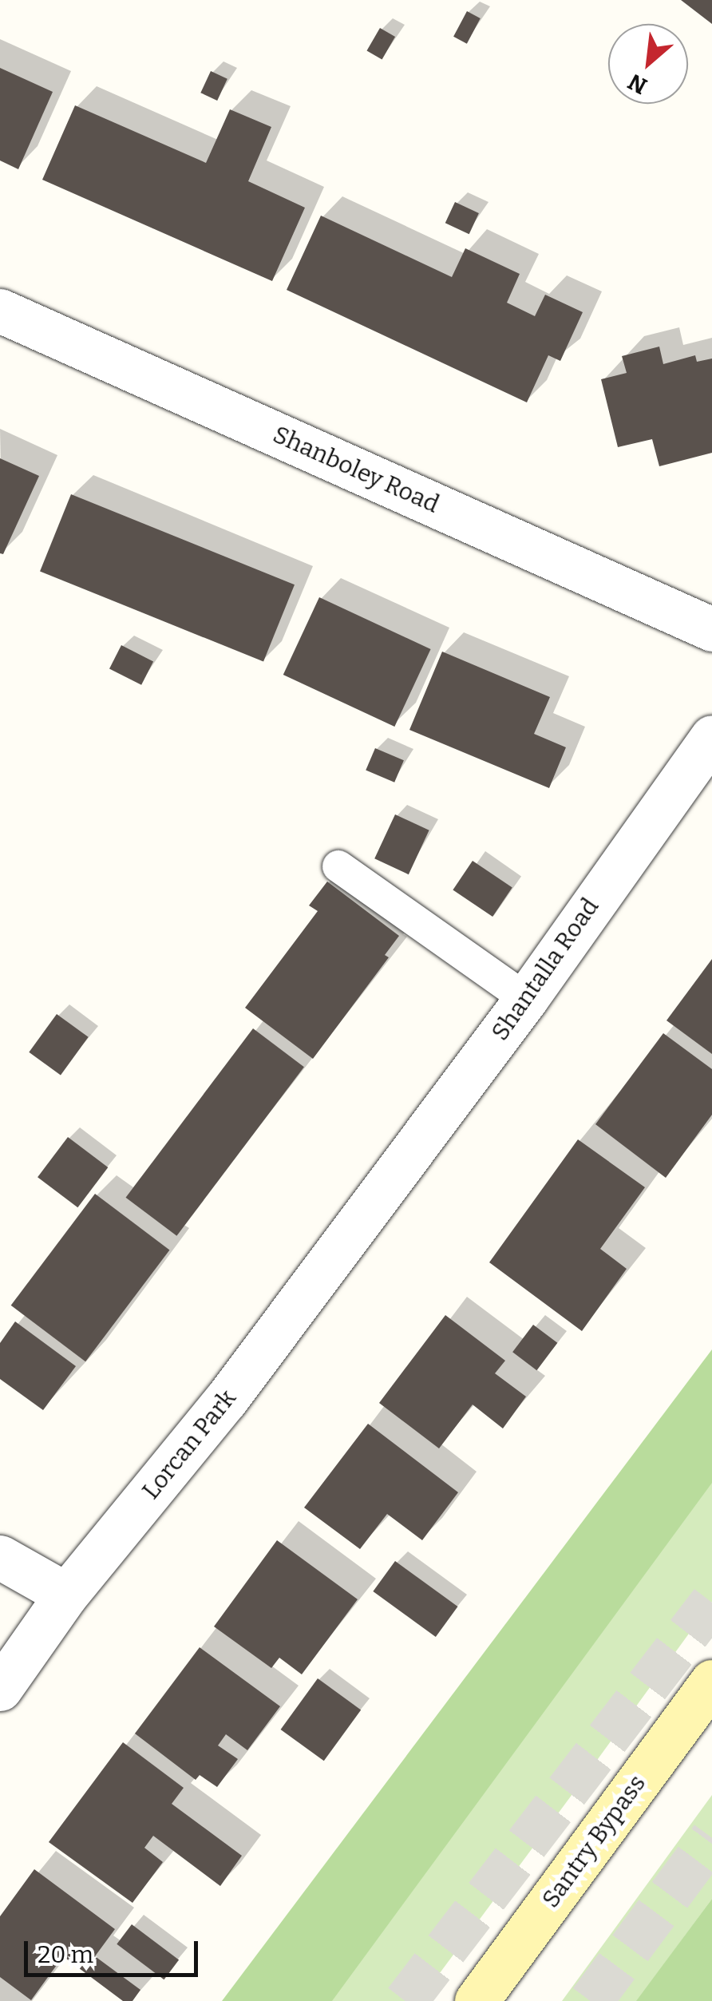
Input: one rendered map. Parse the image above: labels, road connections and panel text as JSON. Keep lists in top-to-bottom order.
{
  "streets": {
    "main road": ["Santry Bypass"],
    "street": ["Shanboley Road", "Shantalla Road", "Lorcan Park"]
  },
  "crossings": [
    ["Shantalla Road", "Lorcan Park"]
  ],
  "scale_bar": "20 m",
  "north": "bottom left"
}
